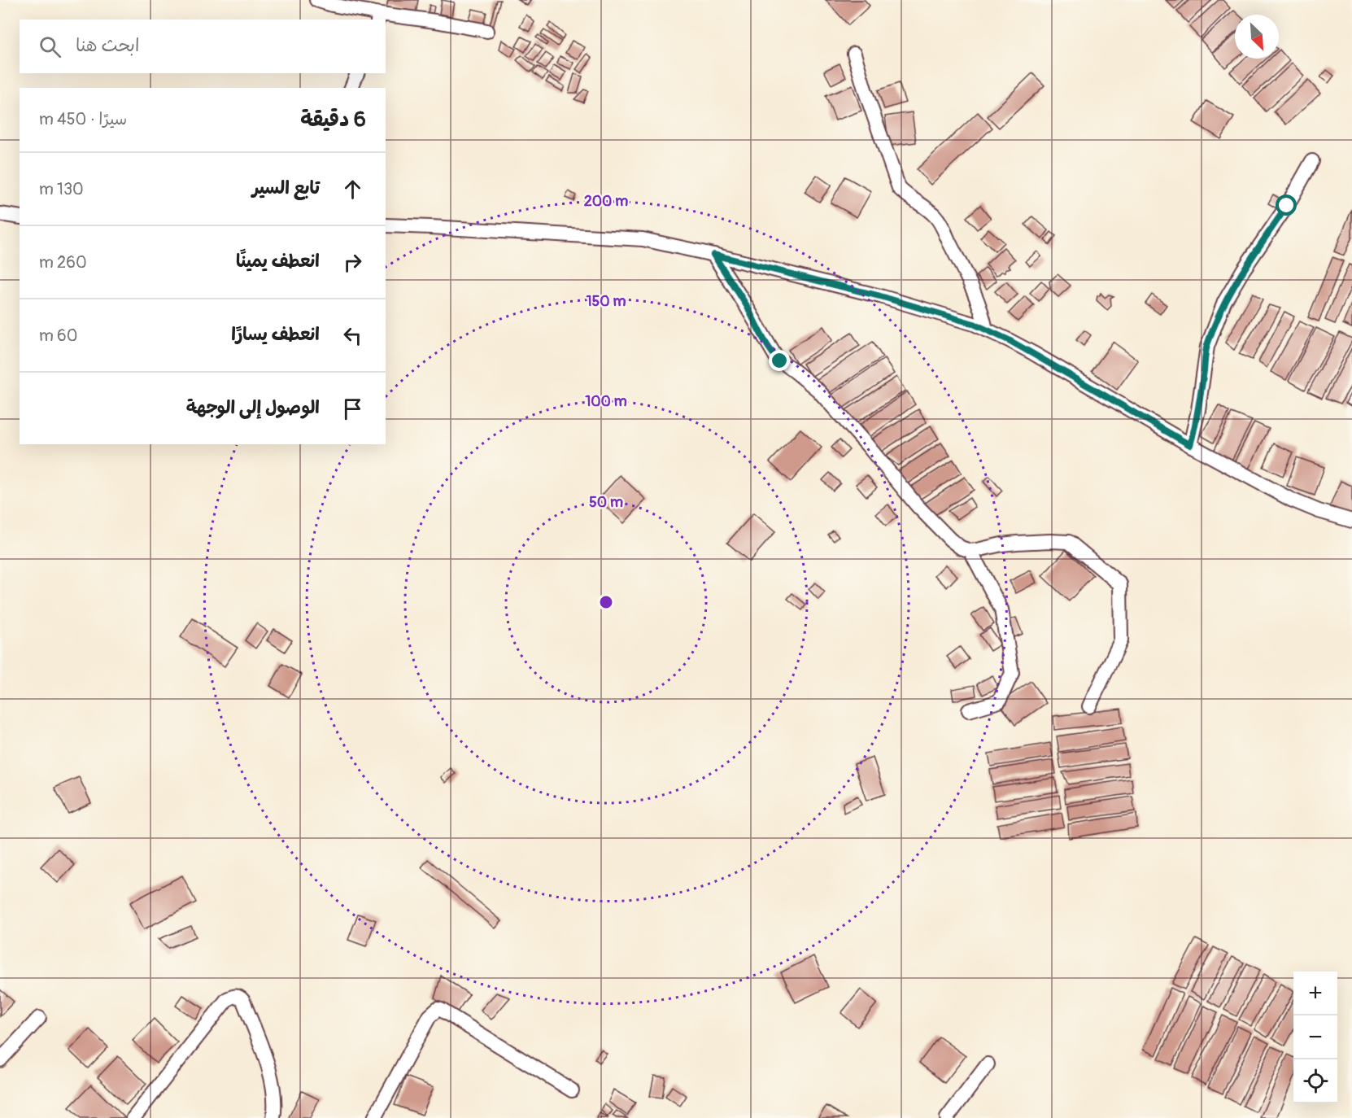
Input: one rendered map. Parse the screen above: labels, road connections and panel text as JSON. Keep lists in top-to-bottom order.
{
  "north": "bottom right",
  "page": {
    "search": "ابحث هنا",
    "heading": ["6 دقيقة", "سيرًا · 450 m"],
    "list": [
      ["تابع السير", "130 m"],
      ["انعطف يمينًا", "260 m"],
      ["انعطف يسارًا", "60 m"],
      "الوصول إلى الوجهة"
    ],
    "map_buttons": ["+", "−"]
  },
  "rings": [
    "200 m",
    "150 m",
    "100 m",
    "50 m"
  ]
}
